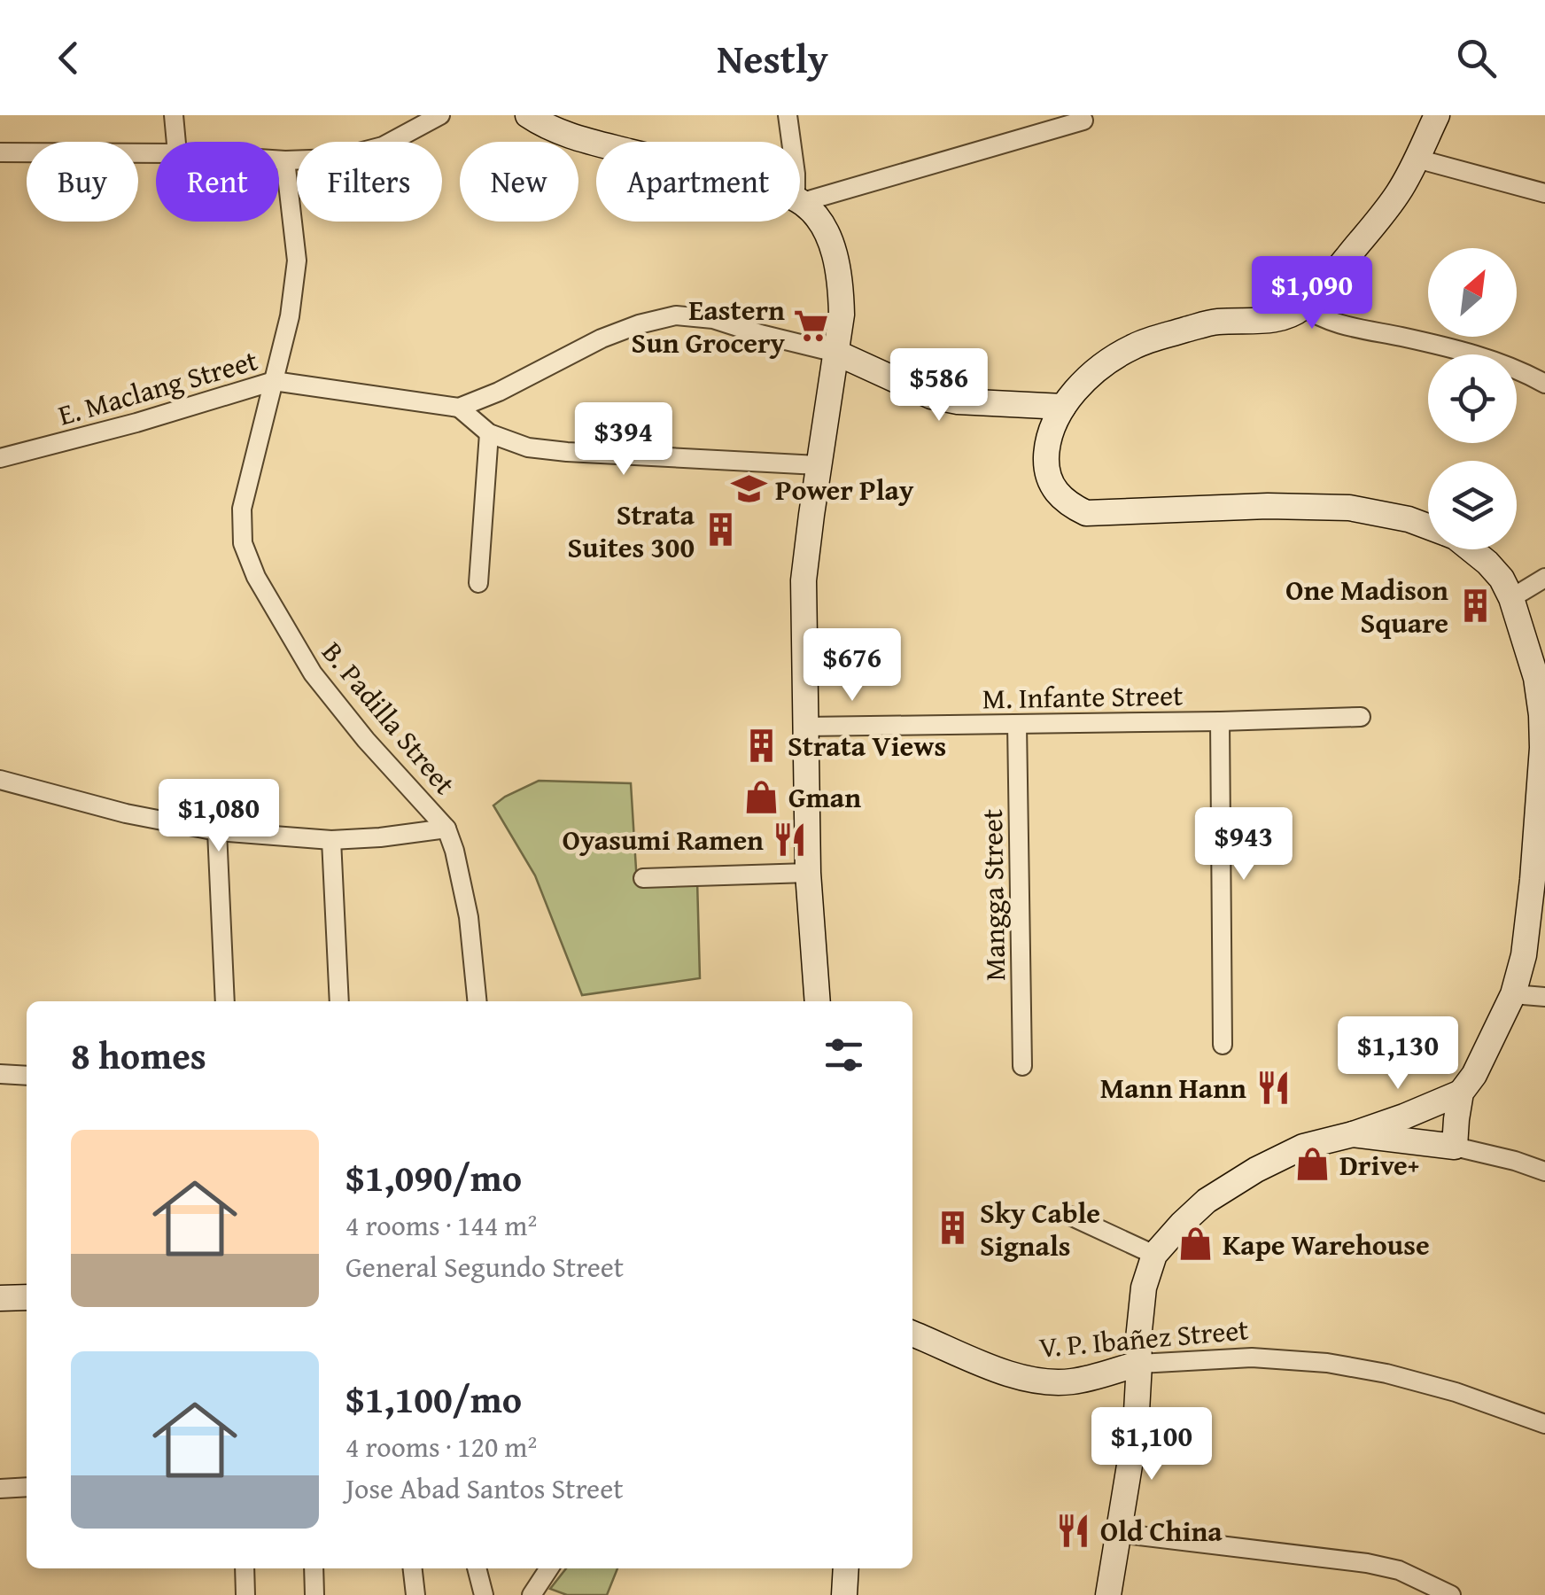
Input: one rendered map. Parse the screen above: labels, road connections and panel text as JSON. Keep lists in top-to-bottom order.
{
  "streets": {
    "street": [
      "E. Maclang Street",
      "M. Infante Street",
      "B. Padilla Street",
      "Mangga Street",
      "V. P. Ibañez Street"
    ]
  },
  "crossings": [
    ["E. Maclang Street", "B. Padilla Street"],
    ["M. Infante Street", "Mangga Street"]
  ],
  "places": {
    "supermarket": ["Eastern Sun Grocery"],
    "school or university": ["Power Play"],
    "building": [
      "Strata Suites 300",
      "One Madison Square",
      "Strata Views",
      "Sky Cable Signals"
    ],
    "shop": ["Gman", "Drive+", "Kape Warehouse"],
    "restaurant": ["Oyasumi Ramen", "Mann Hann", "Old China"]
  },
  "north": "top right",
  "page": {
    "header": "Nestly",
    "chip": [
      "Buy",
      "Rent",
      "Filters",
      "New",
      "Apartment"
    ],
    "price": [
      "$1,090",
      "$586",
      "$394",
      "$676",
      "$1,080",
      "$943",
      "$1,130",
      "$1,100"
    ],
    "heading": "8 homes",
    "list": [
      {
        "name": "$1,090/mo",
        "note": "4 rooms · 144 m² · General Segundo Street"
      },
      {
        "name": "$1,100/mo",
        "note": "4 rooms · 120 m² · Jose Abad Santos Street"
      }
    ]
  }
}
